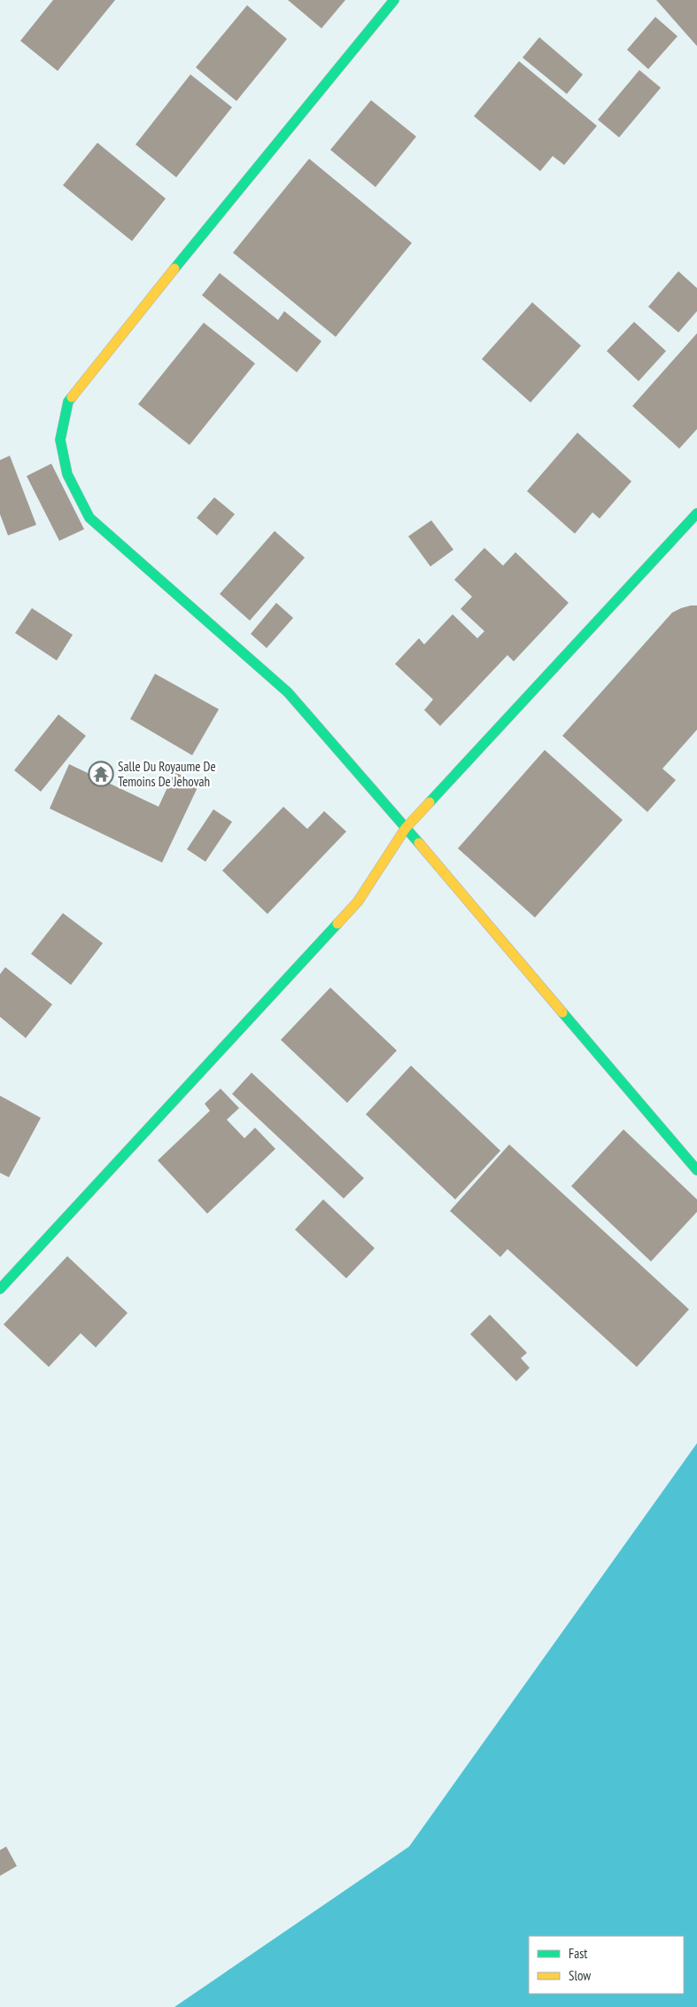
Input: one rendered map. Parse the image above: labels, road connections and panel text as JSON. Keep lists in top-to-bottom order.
{
  "places": {
    "temple": ["Salle Du Royaume De Temoins De Jehovah"]
  },
  "legend": ["Fast", "Slow"]
}
